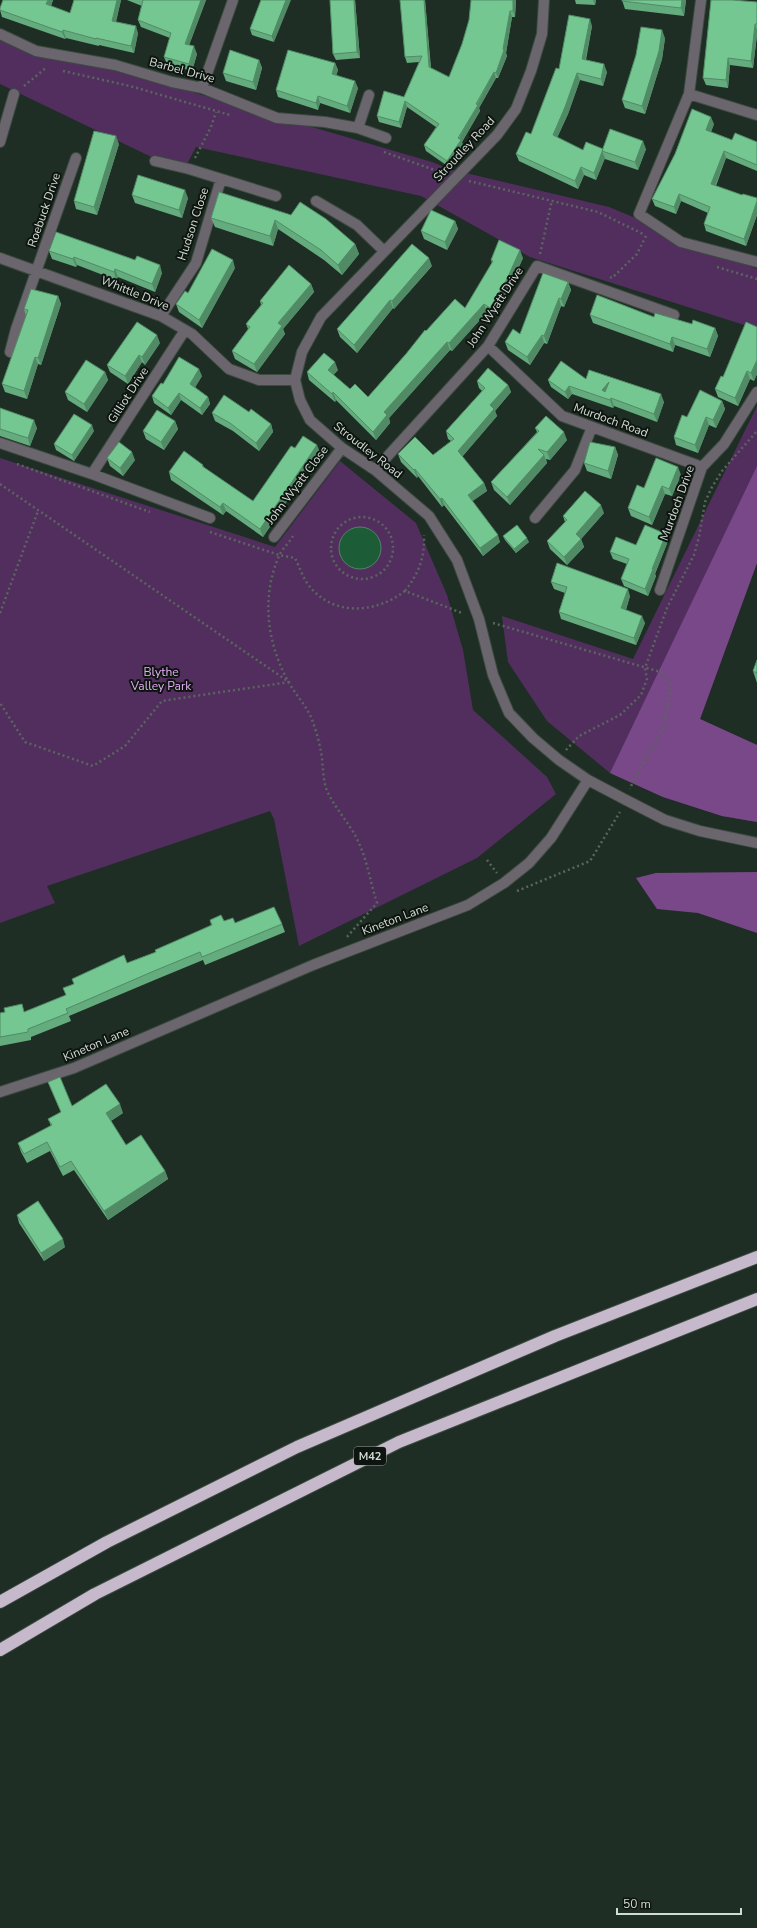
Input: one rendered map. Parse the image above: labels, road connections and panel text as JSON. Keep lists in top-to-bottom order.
{
  "streets": {
    "highway": ["M42"],
    "street": [
      "Barbel Drive",
      "Stroudley Road",
      "Roebuck Drive",
      "Hudson Close",
      "Whittle Drive",
      "John Wyatt Drive",
      "Gilliot Drive",
      "Murdoch Road",
      "John Wyatt Close",
      "Murdoch Drive",
      "Kineton Lane"
    ]
  },
  "crossings": [
    ["Stroudley Road", "Whittle Drive"],
    ["Stroudley Road", "John Wyatt Drive"],
    ["Stroudley Road", "John Wyatt Close"],
    ["Stroudley Road", "Kineton Lane"],
    ["Roebuck Drive", "Whittle Drive"],
    ["Hudson Close", "Whittle Drive"],
    ["Whittle Drive", "Gilliot Drive"],
    ["John Wyatt Drive", "Murdoch Road"],
    ["Murdoch Road", "Murdoch Drive"]
  ],
  "parks": ["Blythe Valley Park"],
  "scale_bar": "50 m"
}
